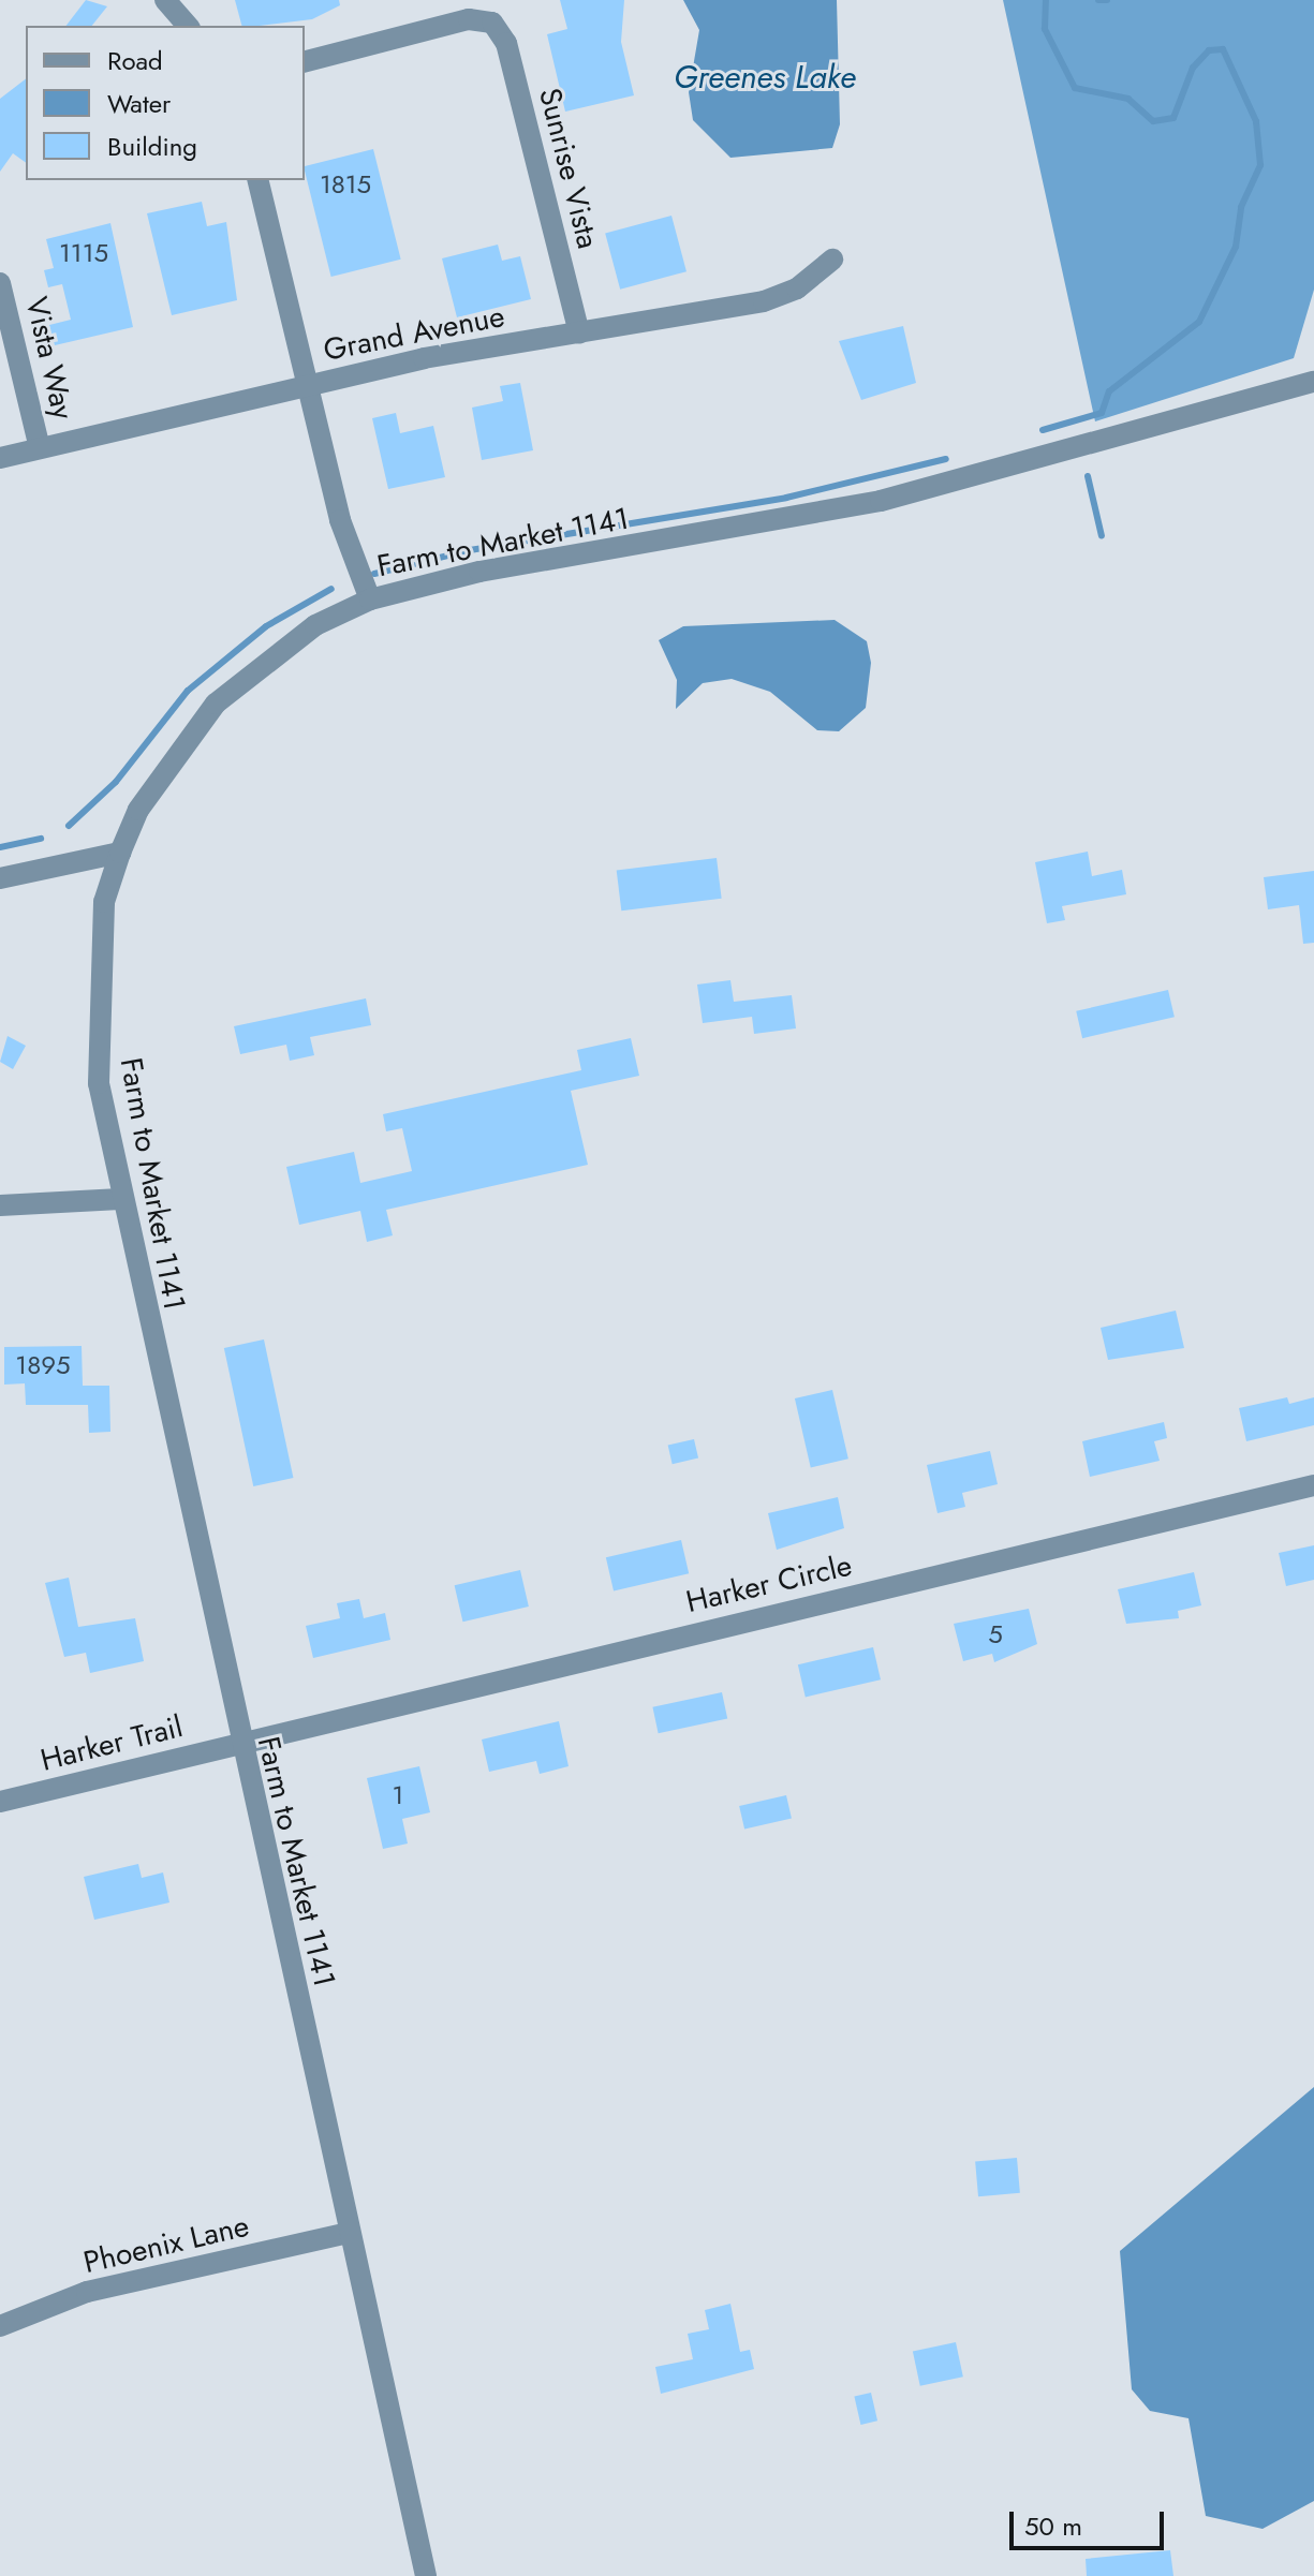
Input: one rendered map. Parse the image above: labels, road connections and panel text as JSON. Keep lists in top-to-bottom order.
{
  "streets": {
    "street": [
      "Sunrise Vista",
      "Grand Avenue",
      "Vista Way",
      "Farm to Market 1141",
      "Harker Circle",
      "Harker Trail",
      "Phoenix Lane"
    ]
  },
  "crossings": [
    ["Sunrise Vista", "Grand Avenue"],
    ["Grand Avenue", "Vista Way"],
    ["Farm to Market 1141", "Harker Circle"],
    ["Farm to Market 1141", "Harker Trail"],
    ["Farm to Market 1141", "Phoenix Lane"],
    ["Harker Circle", "Harker Trail"]
  ],
  "water": ["Greenes Lake"],
  "house_numbers": [
    "1815",
    "1115",
    "1895",
    "5",
    "1"
  ],
  "legend": ["Road", "Water", "Building"],
  "scale_bar": "50 m"
}
